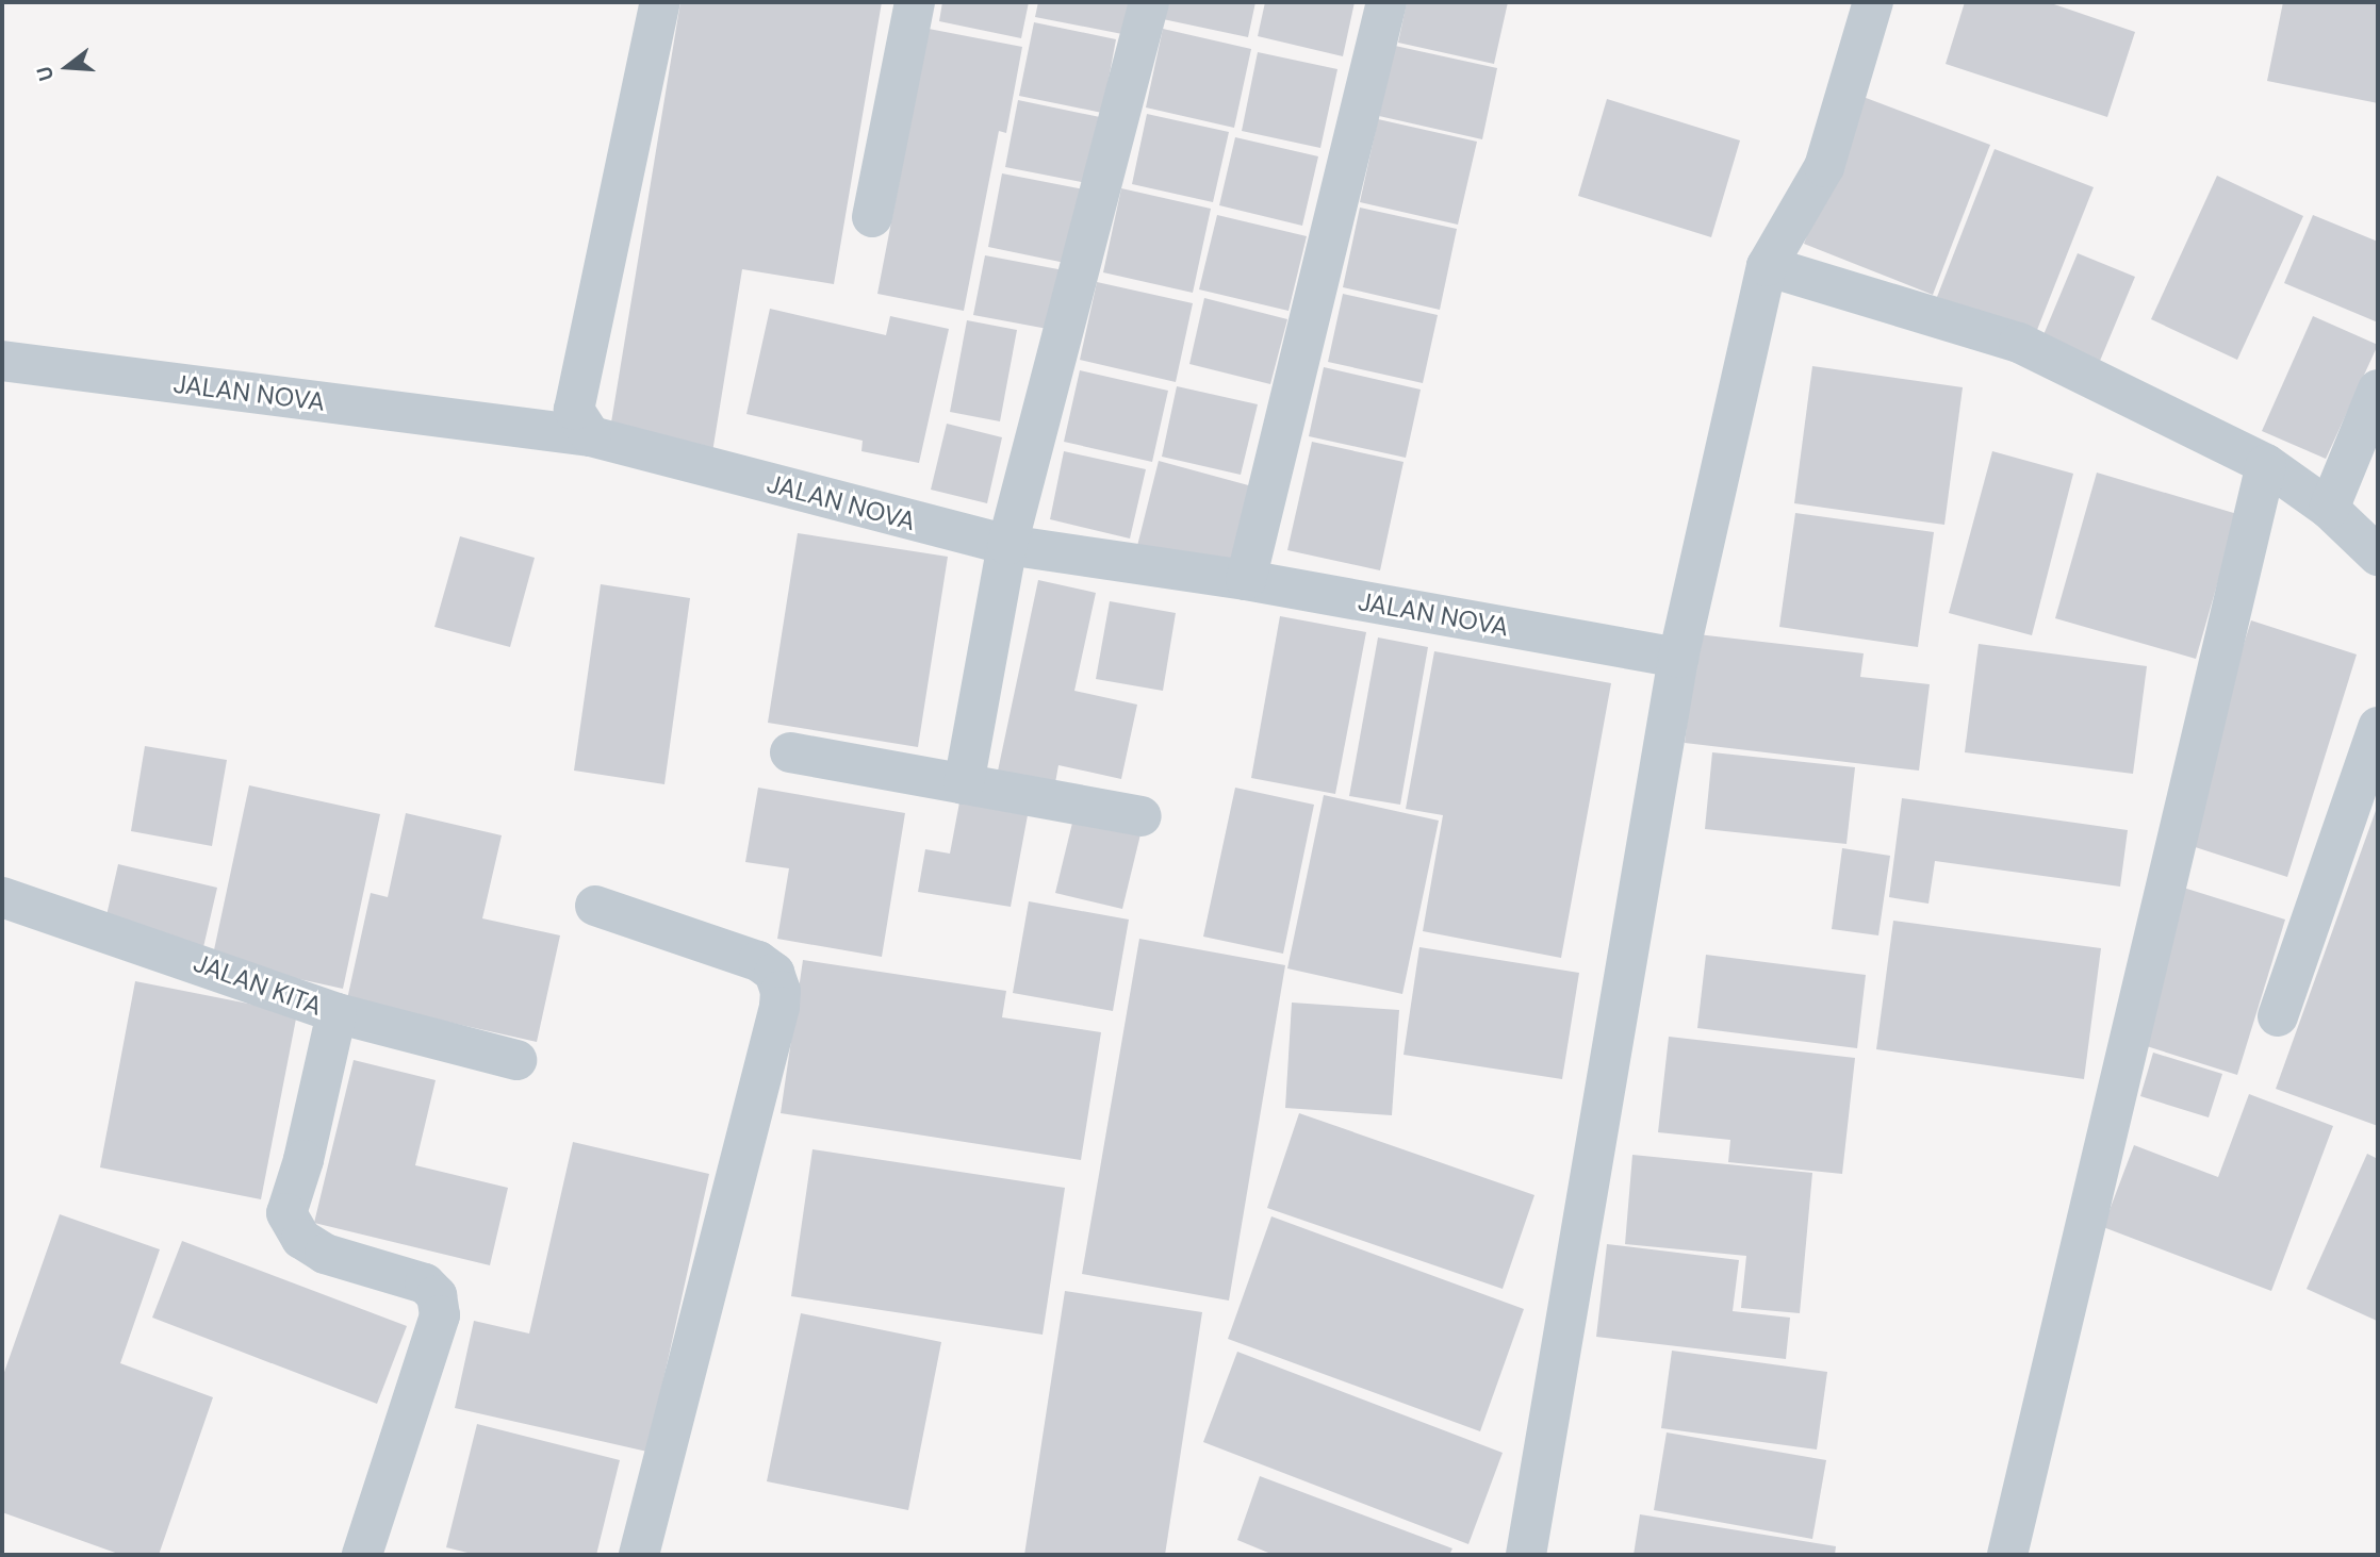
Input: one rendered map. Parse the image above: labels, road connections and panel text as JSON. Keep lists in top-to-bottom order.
{
  "streets": {
    "street": ["JALAN NOVA", "JALAN KITA"]
  },
  "north": "left"
}
